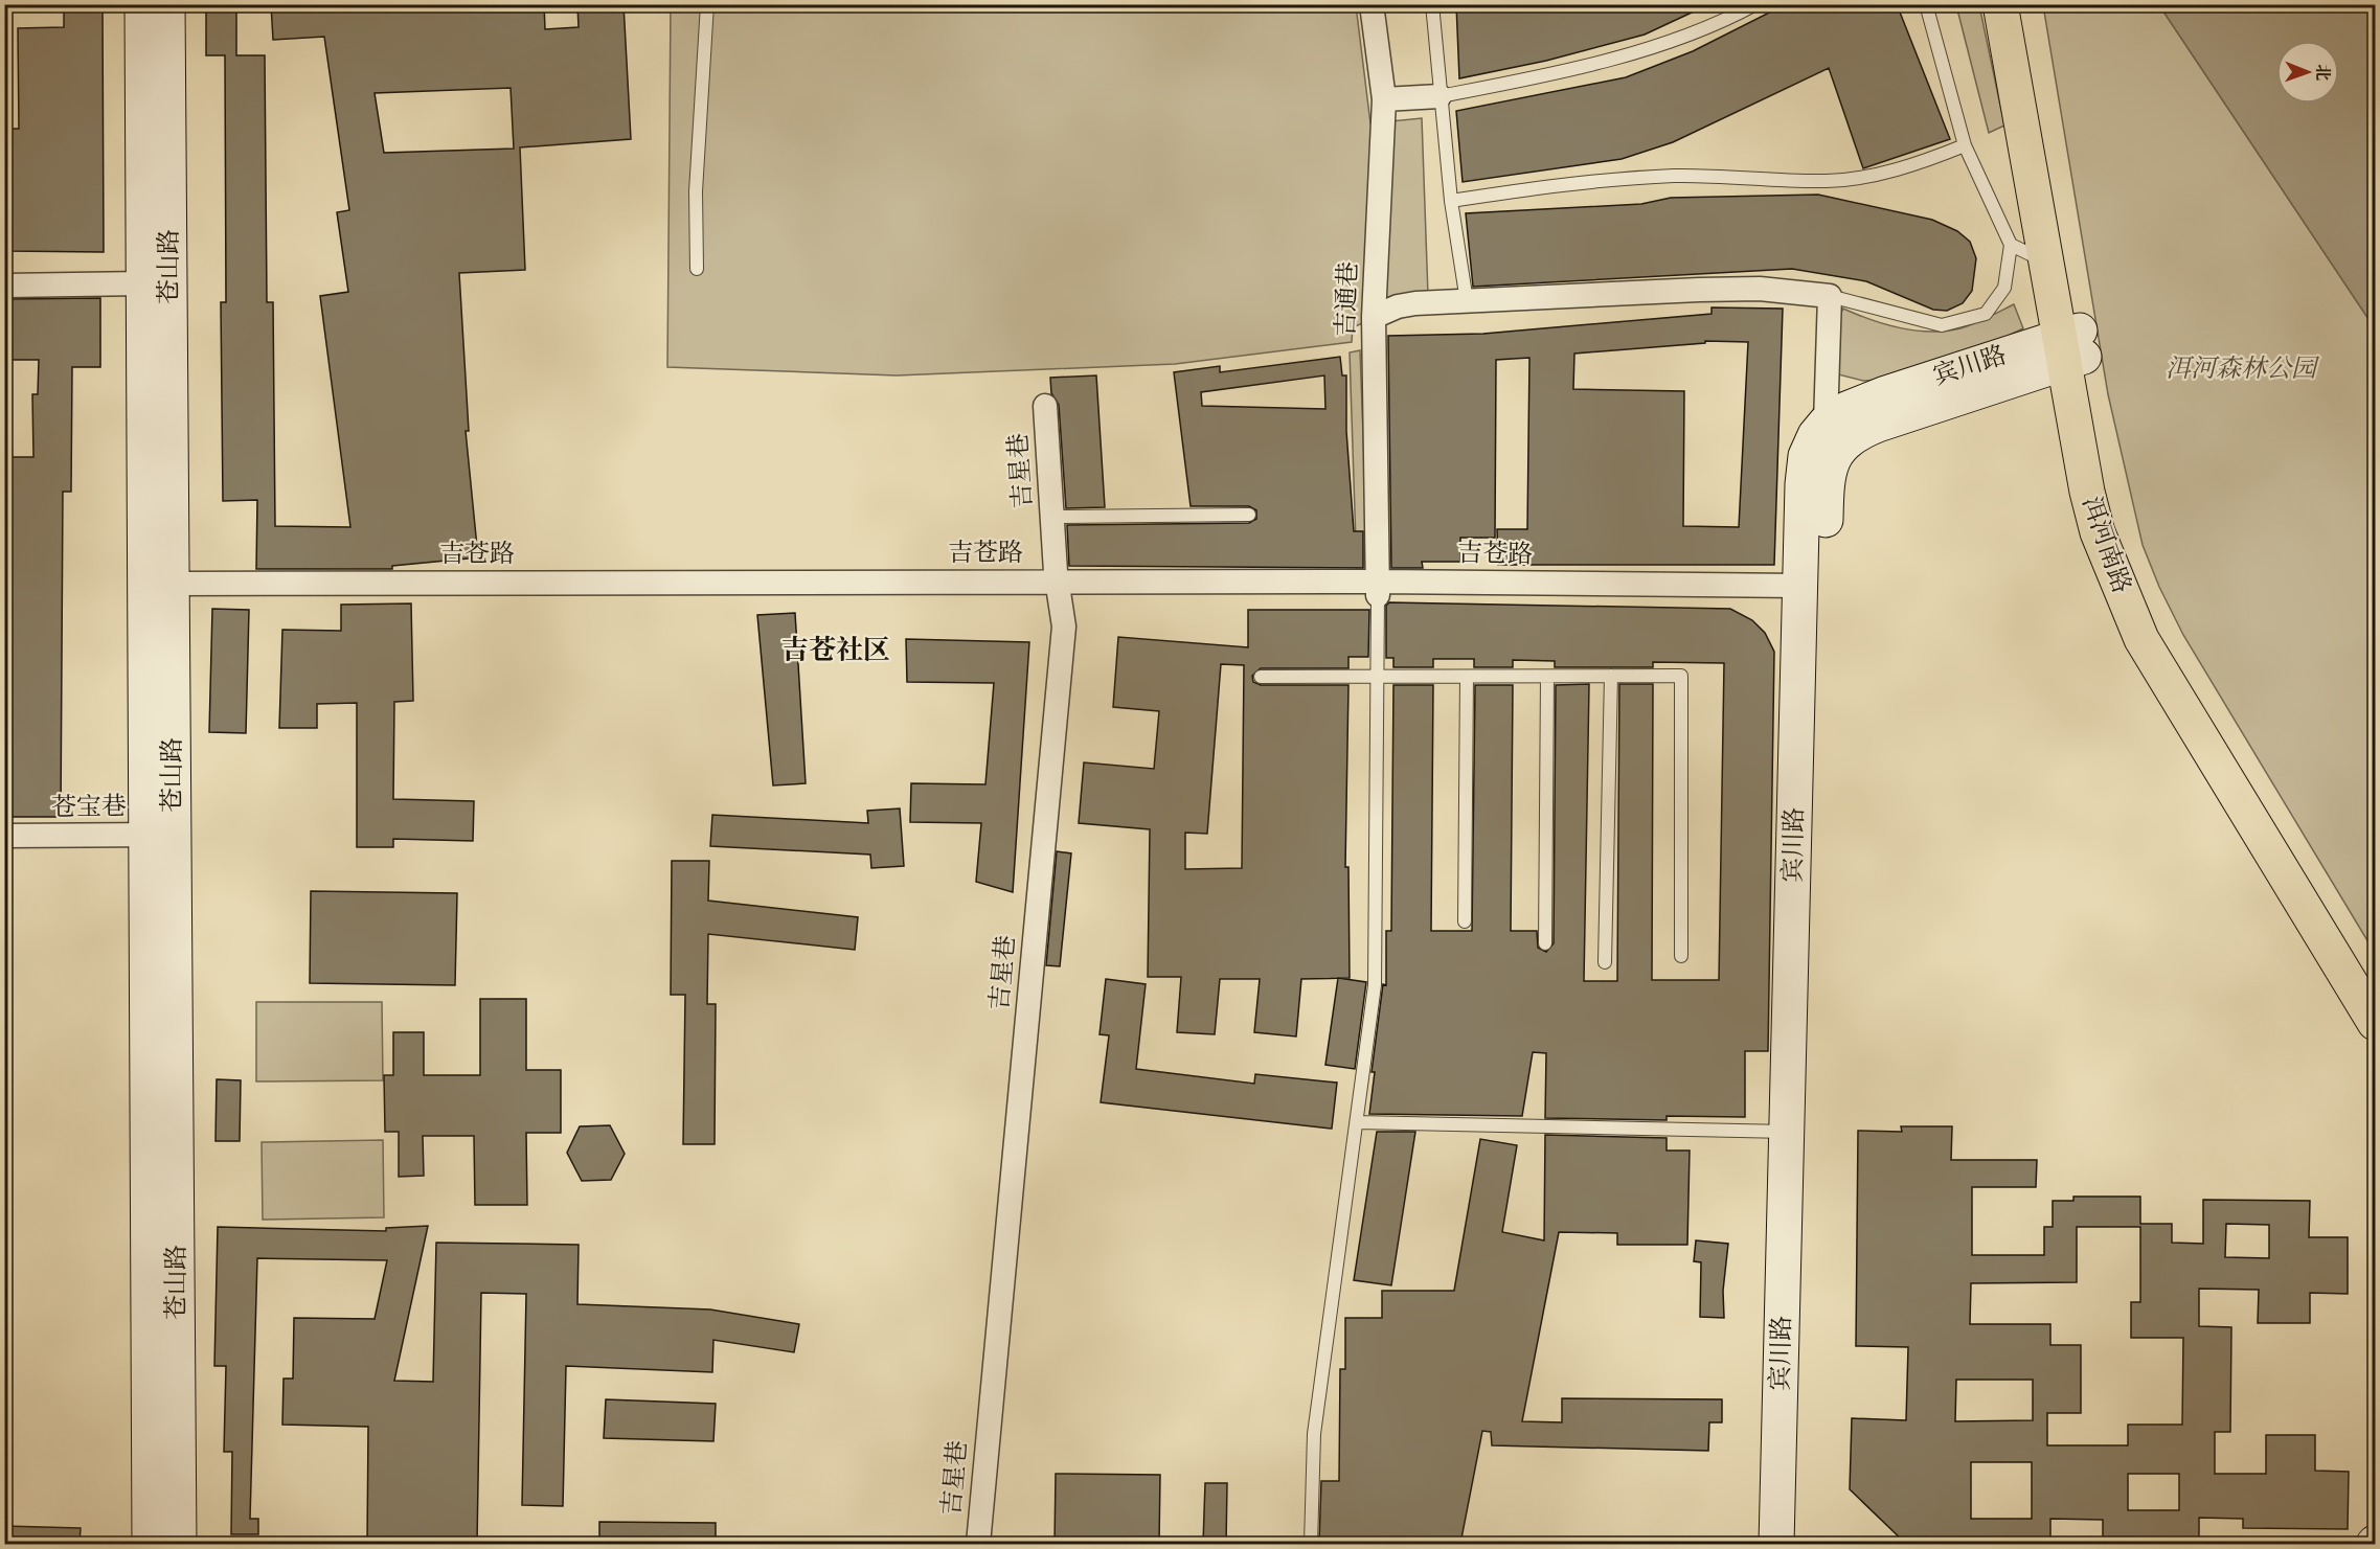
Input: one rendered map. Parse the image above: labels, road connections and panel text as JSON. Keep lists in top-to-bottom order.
{
  "streets": {
    "main road": ["苍山路", "宾川路", "洱河南路"],
    "street": [
      "吉通巷",
      "吉星巷",
      "吉苍路",
      "苍宝巷"
    ]
  },
  "crossings": [
    ["苍山路", "吉苍路"],
    ["苍山路", "苍宝巷"],
    ["吉通巷", "吉苍路"],
    ["宾川路", "洱河南路"],
    ["宾川路", "吉苍路"],
    ["吉星巷", "吉苍路"]
  ],
  "districts": ["吉苍社区"],
  "parks": ["洱河森林公园"],
  "north": "right"
}
